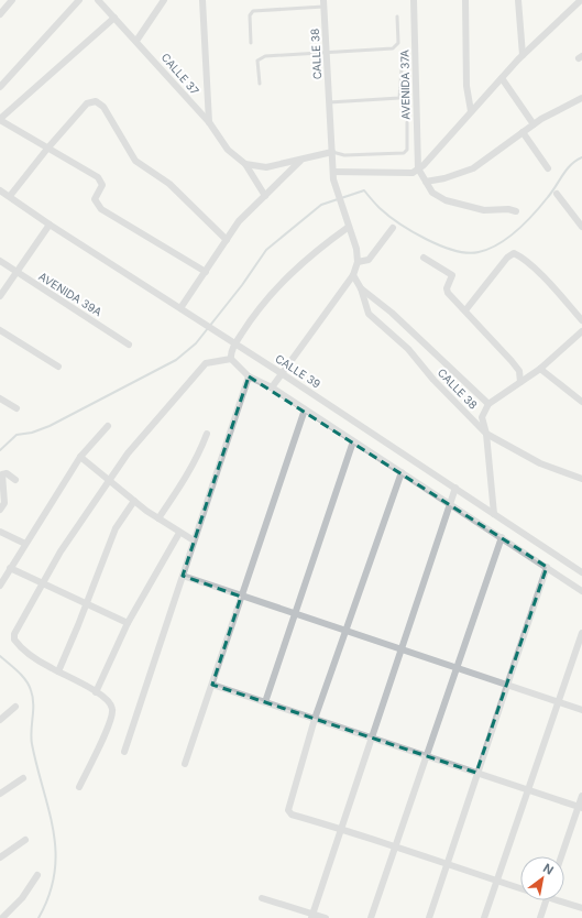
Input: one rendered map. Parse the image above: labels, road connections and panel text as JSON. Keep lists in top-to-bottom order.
{
  "streets": {
    "street": [
      "CALLE 38",
      "CALLE 37",
      "AVENIDA 37A",
      "AVENIDA 39A",
      "CALLE 39"
    ]
  },
  "north": "top right"
}
